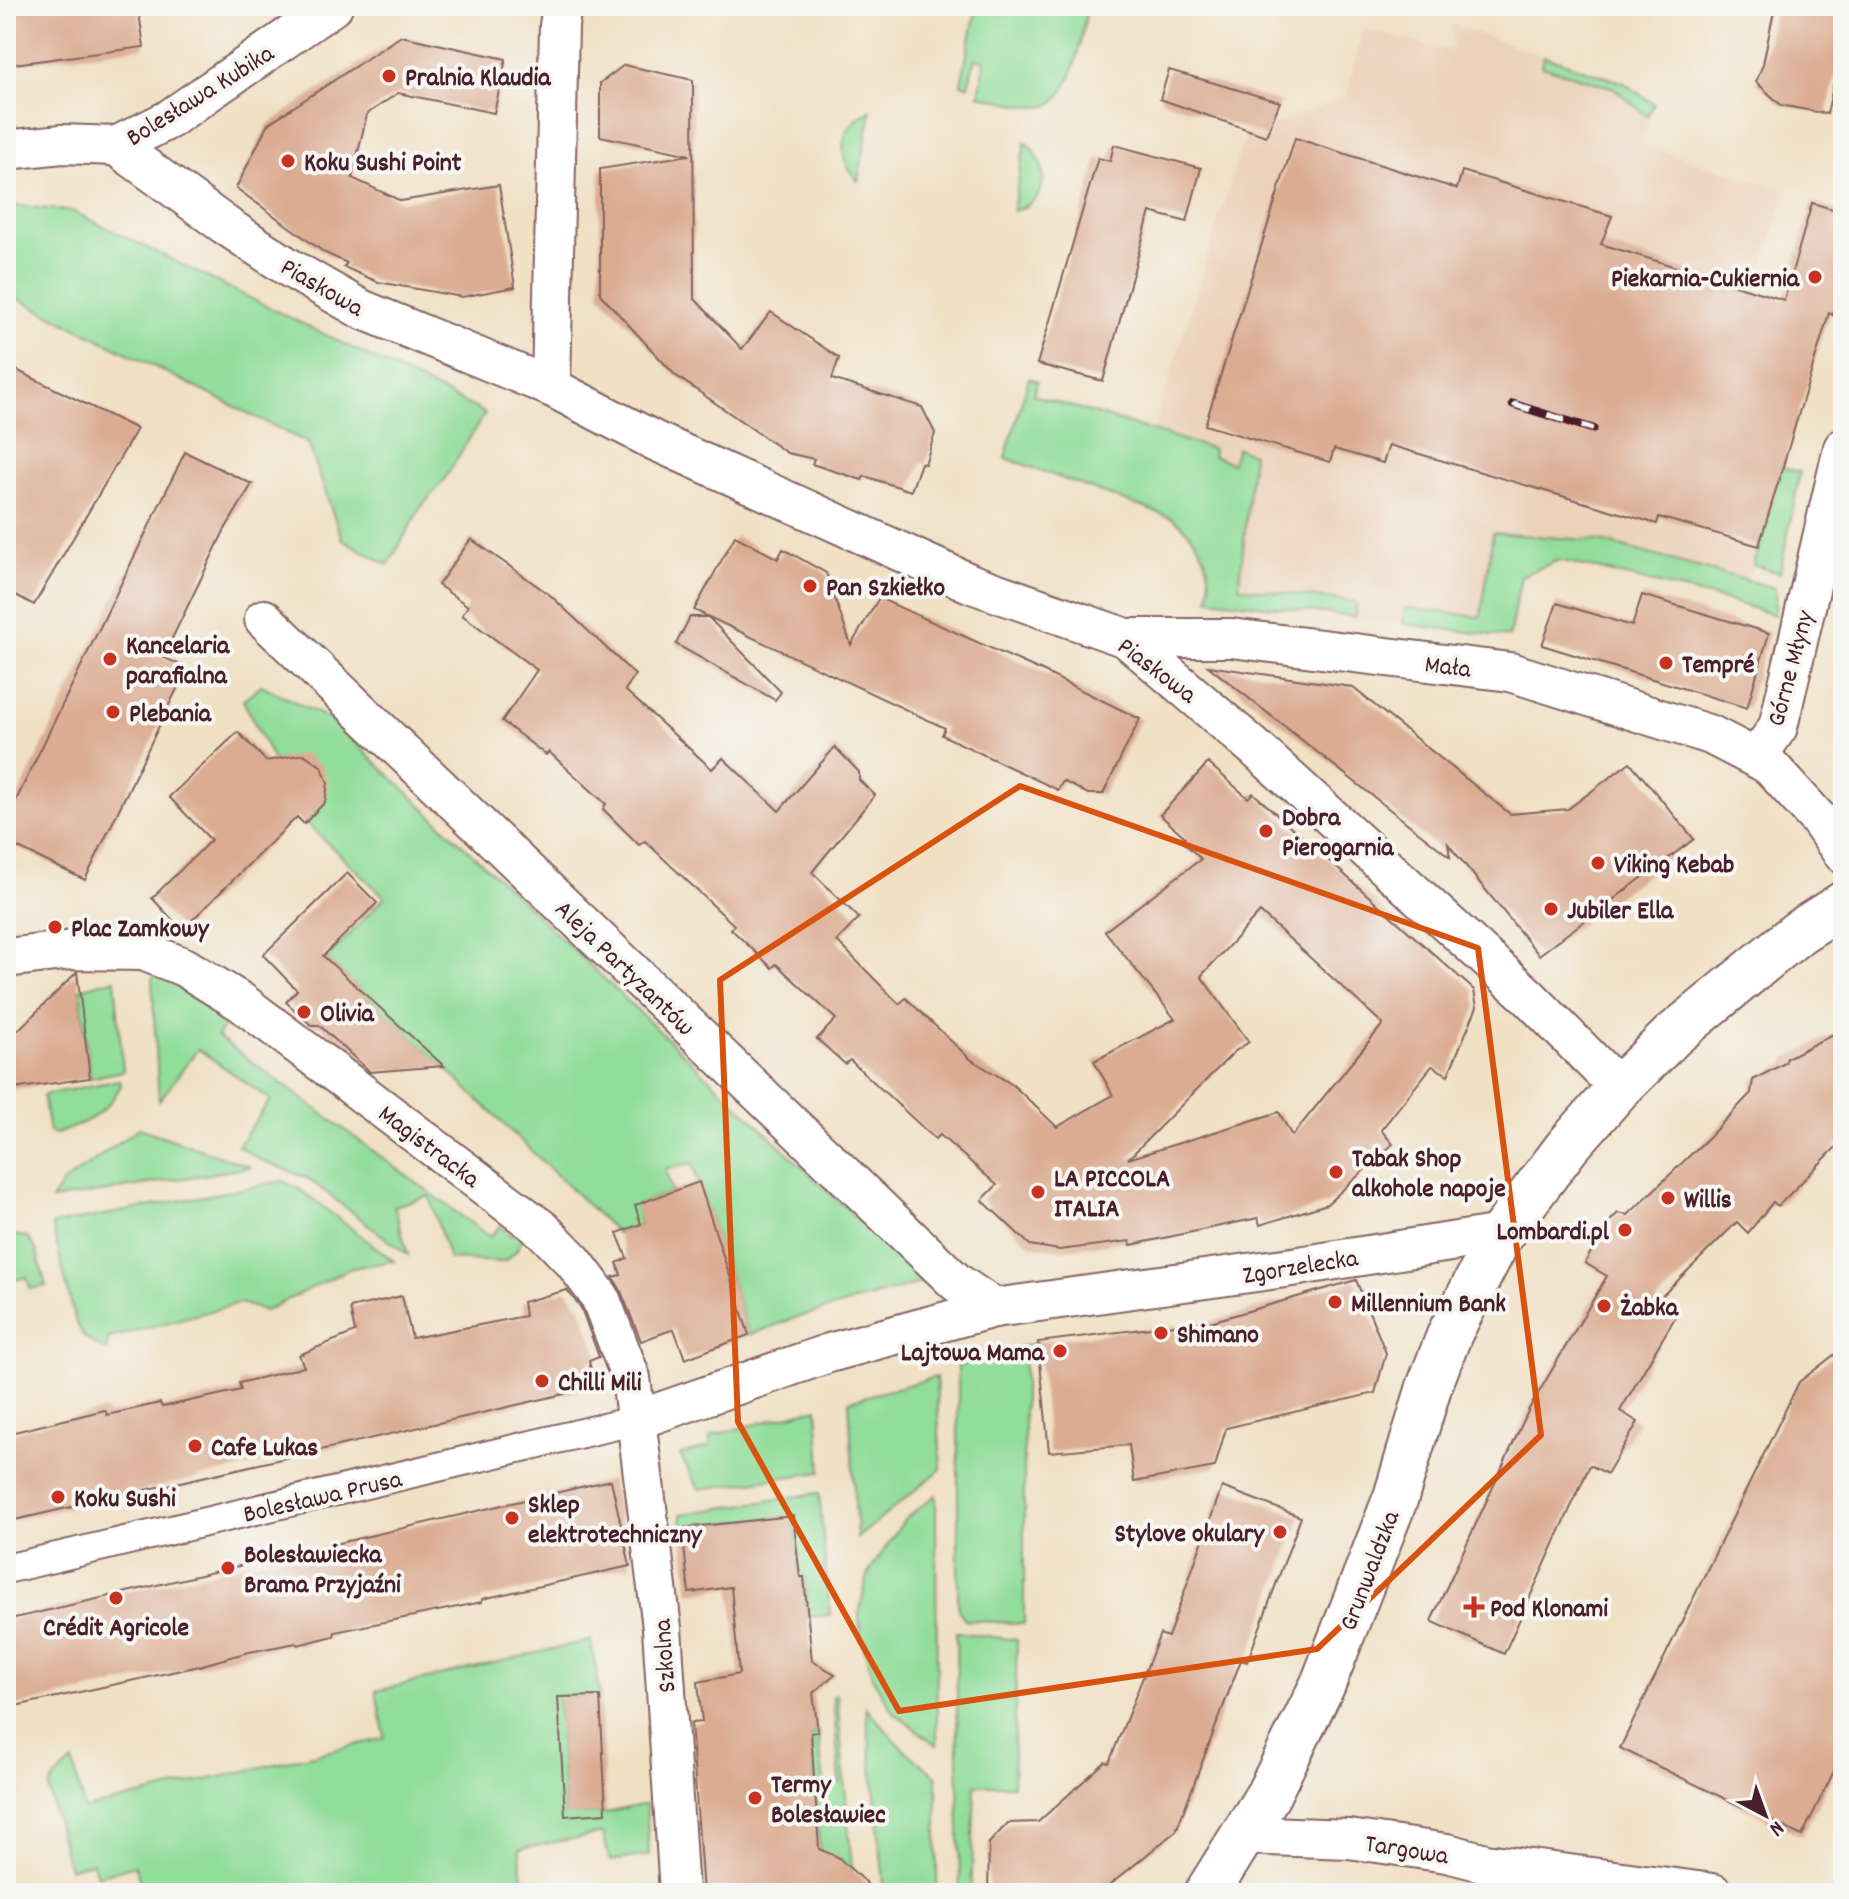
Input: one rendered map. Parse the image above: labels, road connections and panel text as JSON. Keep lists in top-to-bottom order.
{
  "streets": {
    "street": [
      "Bolesława Kubika",
      "Piaskowa",
      "Mała",
      "Górne Młyny",
      "Aleja Partyzantów",
      "Magistracka",
      "Zgorzelecka",
      "Bolesława Prusa",
      "Grunwaldzka",
      "Szkolna",
      "Targowa"
    ]
  },
  "crossings": [
    ["Bolesława Kubika", "Piaskowa"],
    ["Piaskowa", "Mała"],
    ["Mała", "Górne Młyny"],
    ["Aleja Partyzantów", "Zgorzelecka"],
    ["Magistracka", "Zgorzelecka"],
    ["Magistracka", "Bolesława Prusa"],
    ["Magistracka", "Szkolna"],
    ["Zgorzelecka", "Bolesława Prusa"],
    ["Zgorzelecka", "Grunwaldzka"],
    ["Zgorzelecka", "Szkolna"],
    ["Bolesława Prusa", "Szkolna"],
    ["Grunwaldzka", "Targowa"]
  ],
  "places": {
    "other": [
      "Pralnia Klaudia",
      "Koku Sushi Point",
      "Piekarnia-Cukiernia",
      "Pan Szkiełko",
      "Kancelaria parafialna",
      "Tempré",
      "Plebania",
      "Dobra Pierogarnia",
      "Viking Kebab",
      "Jubiler Ella",
      "Plac Zamkowy",
      "Olivia",
      "Tabak Shop alkohole napoje",
      "LA PICCOLA ITALIA",
      "Willis",
      "Lombardi.pl",
      "Millennium Bank",
      "Żabka",
      "Shimano",
      "Lajtowa Mama",
      "Chilli Mili",
      "Cafe Lukas",
      "Koku Sushi",
      "Sklep elektrotechniczny",
      "Stylove okulary",
      "Bolesławiecka Brama Przyjaźni",
      "Crédit Agricole",
      "Termy Bolesławiec"
    ],
    "health": ["Pod Klonami"]
  },
  "north": "bottom right"
}
